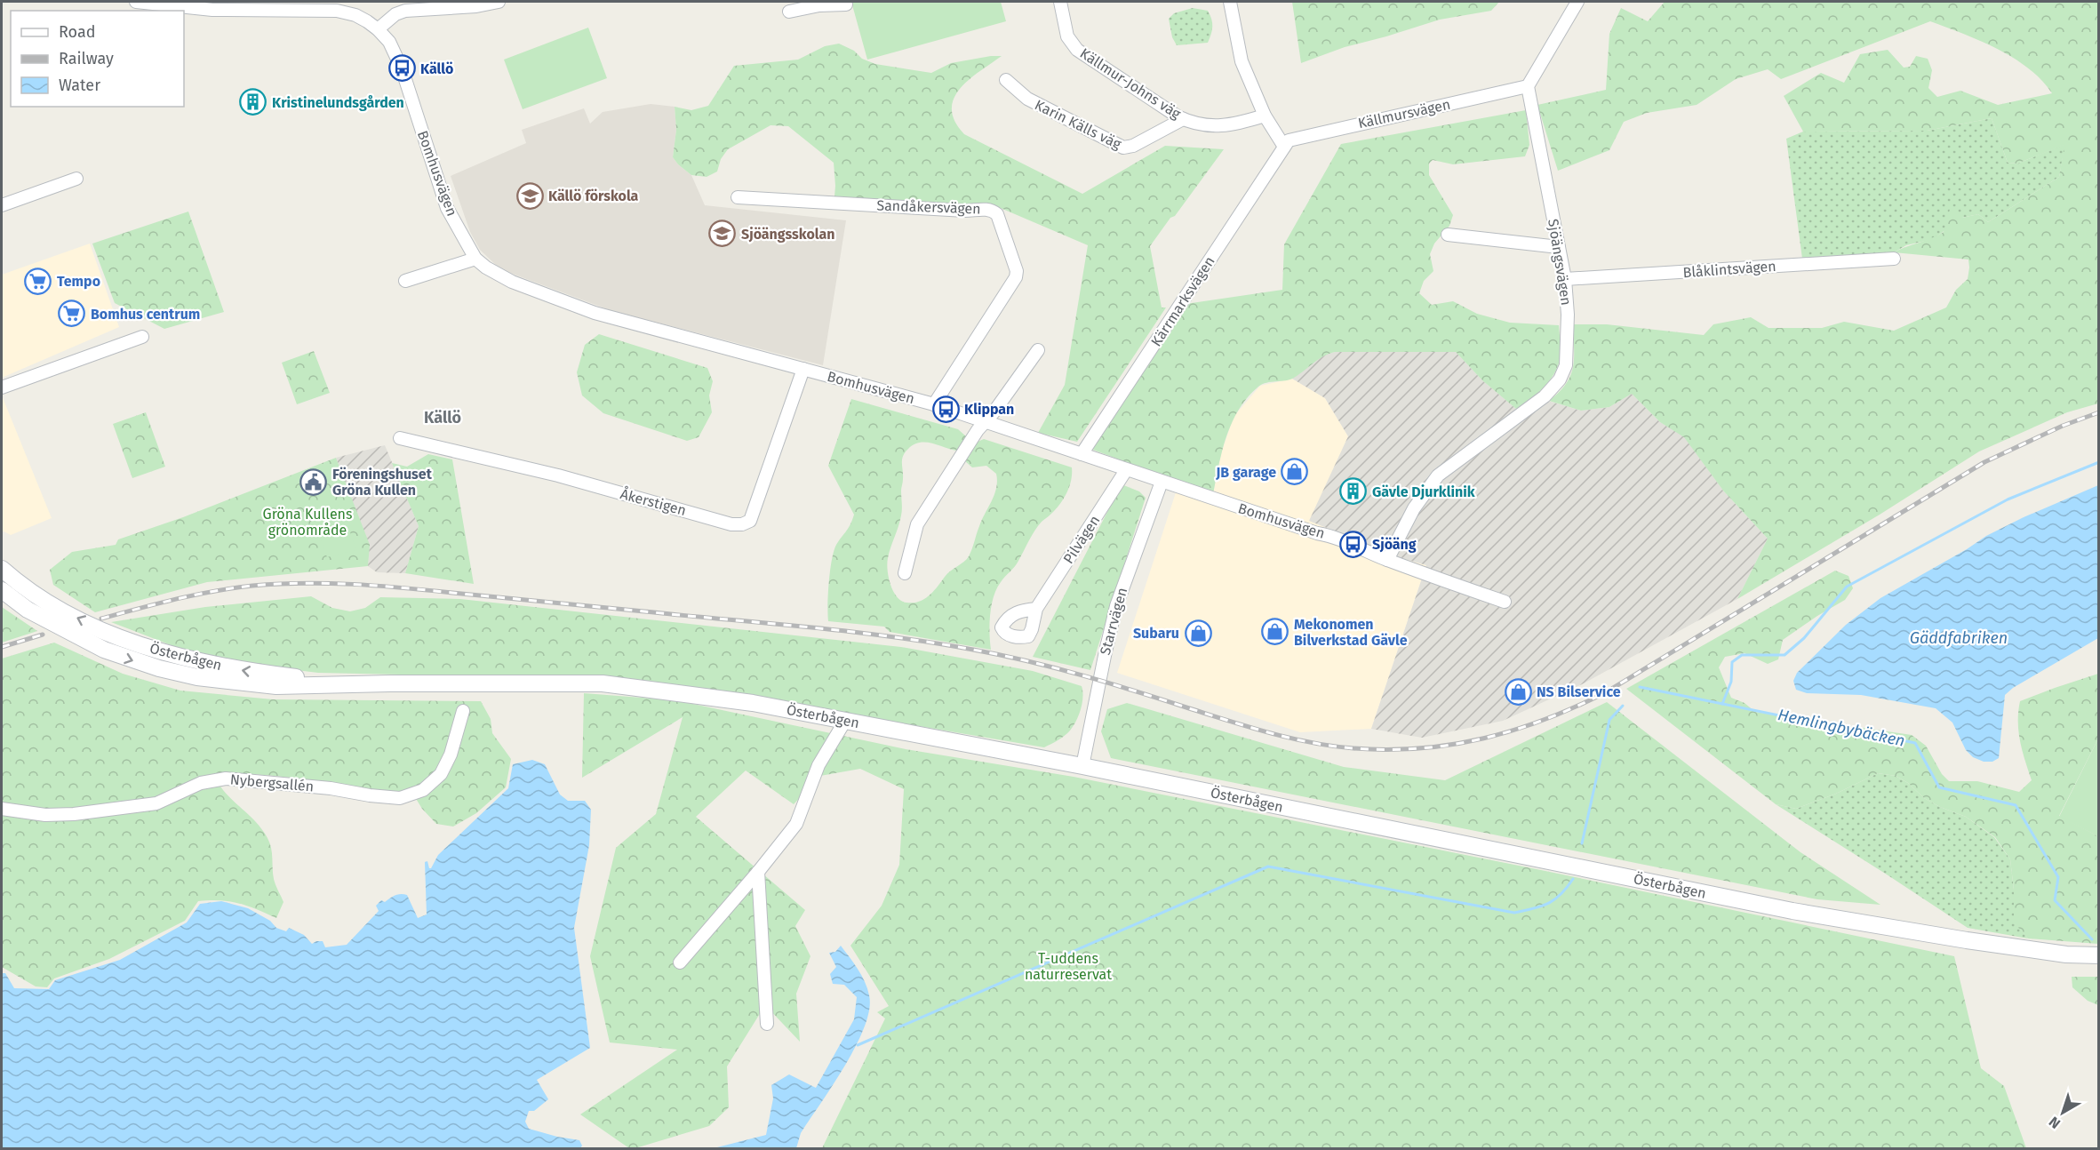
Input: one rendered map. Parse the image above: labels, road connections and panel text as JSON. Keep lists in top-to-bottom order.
{
  "streets": {
    "main road": ["Österbågen"],
    "street": [
      "Källmur-Johns väg",
      "Källmursvägen",
      "Karin Källs väg",
      "Bomhusvägen",
      "Sandåkersvägen",
      "Sjöängsvägen",
      "Blåklintsvägen",
      "Kärrmarksvägen",
      "Åkerstigen",
      "Pilvägen",
      "Starrvägen",
      "Nybergsallén"
    ]
  },
  "crossings": [
    ["Källmur-Johns väg", "Karin Källs väg"],
    ["Källmursvägen", "Sjöängsvägen"],
    ["Källmursvägen", "Kärrmarksvägen"],
    ["Bomhusvägen", "Sandåkersvägen"],
    ["Bomhusvägen", "Sjöängsvägen"],
    ["Bomhusvägen", "Kärrmarksvägen"],
    ["Bomhusvägen", "Åkerstigen"],
    ["Bomhusvägen", "Pilvägen"],
    ["Bomhusvägen", "Starrvägen"],
    ["Sjöängsvägen", "Blåklintsvägen"],
    ["Starrvägen", "Österbågen"]
  ],
  "districts": ["Källö"],
  "water": ["Gäddfabriken", "Hemlingbybäcken"],
  "parks": ["Gröna Kullens grönområde", "T-uddens naturreservat"],
  "places": {
    "bus stop": ["Källö", "Klippan", "Sjöäng"],
    "building": ["Kristinelundsgården", "Gävle Djurklinik"],
    "school or university": ["Källö förskola", "Sjöängsskolan"],
    "supermarket": ["Tempo", "Bomhus centrum"],
    "shop": [
      "JB garage",
      "Mekonomen Bilverkstad Gävle",
      "Subaru",
      "NS Bilservice"
    ],
    "public building": ["Föreningshuset Gröna Kullen"]
  },
  "legend": ["Road", "Railway", "Water"],
  "north": "bottom left"
}
